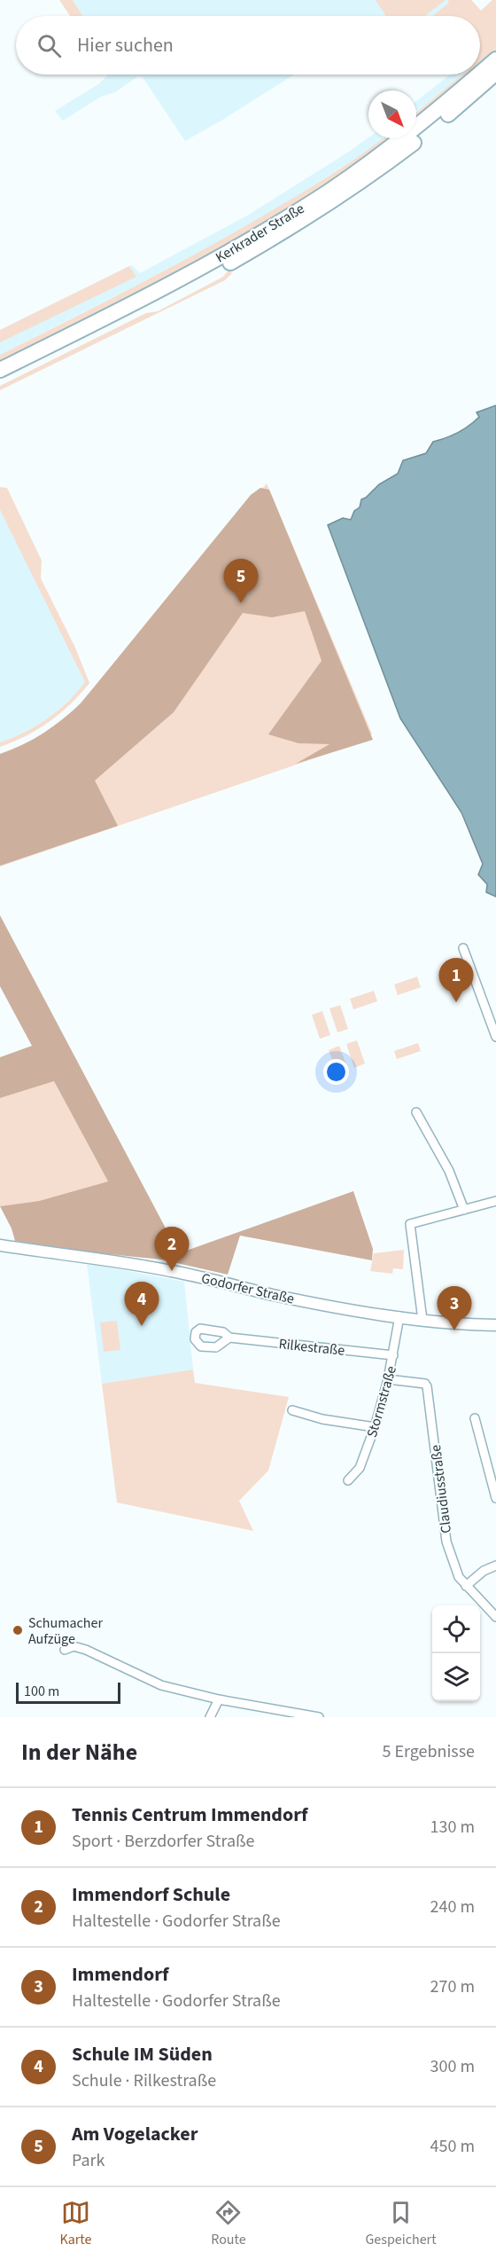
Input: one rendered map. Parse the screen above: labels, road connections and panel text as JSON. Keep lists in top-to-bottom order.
{
  "streets": {
    "highway": ["Kerkrader Straße"],
    "street": [
      "Godorfer Straße",
      "Rilkestraße",
      "Stormstraße",
      "Claudiusstraße"
    ]
  },
  "crossings": [
    ["Godorfer Straße", "Stormstraße"],
    ["Rilkestraße", "Stormstraße"],
    ["Stormstraße", "Claudiusstraße"]
  ],
  "places": ["Schumacher Aufzüge"],
  "scale_bar": "100 m",
  "north": "bottom right",
  "page": {
    "search": "Hier suchen",
    "pins": [
      "5",
      "1",
      "2",
      "4",
      "3"
    ],
    "scale": "100 m",
    "heading": ["In der Nähe", "5 Ergebnisse"],
    "list": [
      {
        "mark": "1",
        "name": "Tennis Centrum Immendorf",
        "note": "Sport · Berzdorfer Straße",
        "value": "130 m"
      },
      {
        "mark": "2",
        "name": "Immendorf Schule",
        "note": "Haltestelle · Godorfer Straße",
        "value": "240 m"
      },
      {
        "mark": "3",
        "name": "Immendorf",
        "note": "Haltestelle · Godorfer Straße",
        "value": "270 m"
      },
      {
        "mark": "4",
        "name": "Schule IM Süden",
        "note": "Schule · Rilkestraße",
        "value": "300 m"
      },
      {
        "mark": "5",
        "name": "Am Vogelacker",
        "note": "Park",
        "value": "450 m"
      }
    ],
    "nav": ["Karte", "Route", "Gespeichert"]
  }
}
